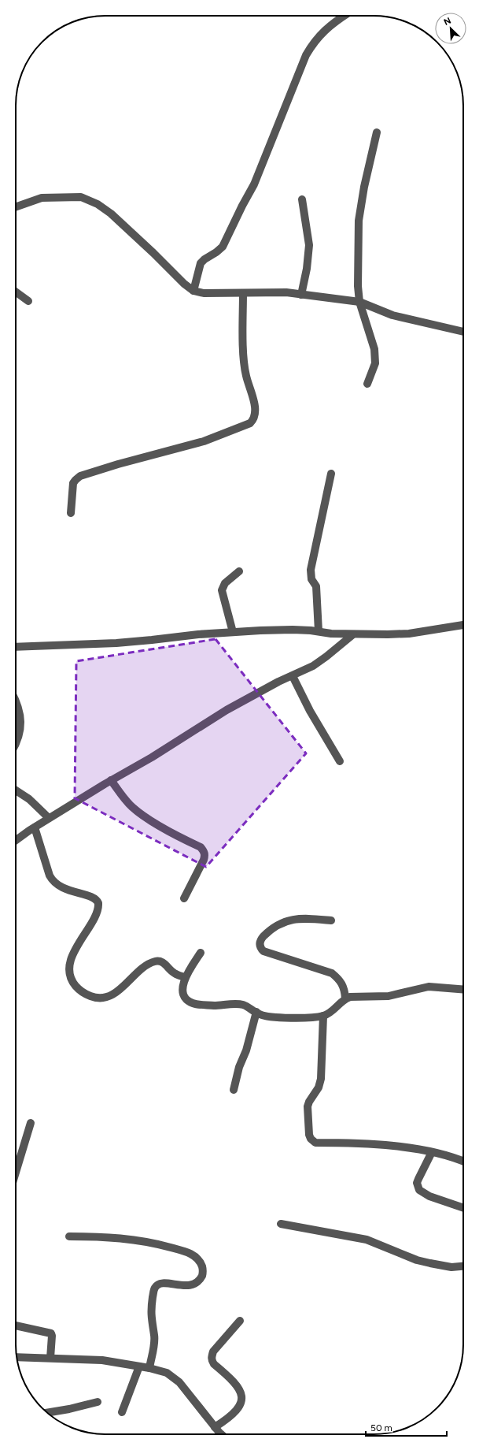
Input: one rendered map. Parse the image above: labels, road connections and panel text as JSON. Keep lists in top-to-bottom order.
{
  "scale_bar": "50 m",
  "north": "top left"
}
